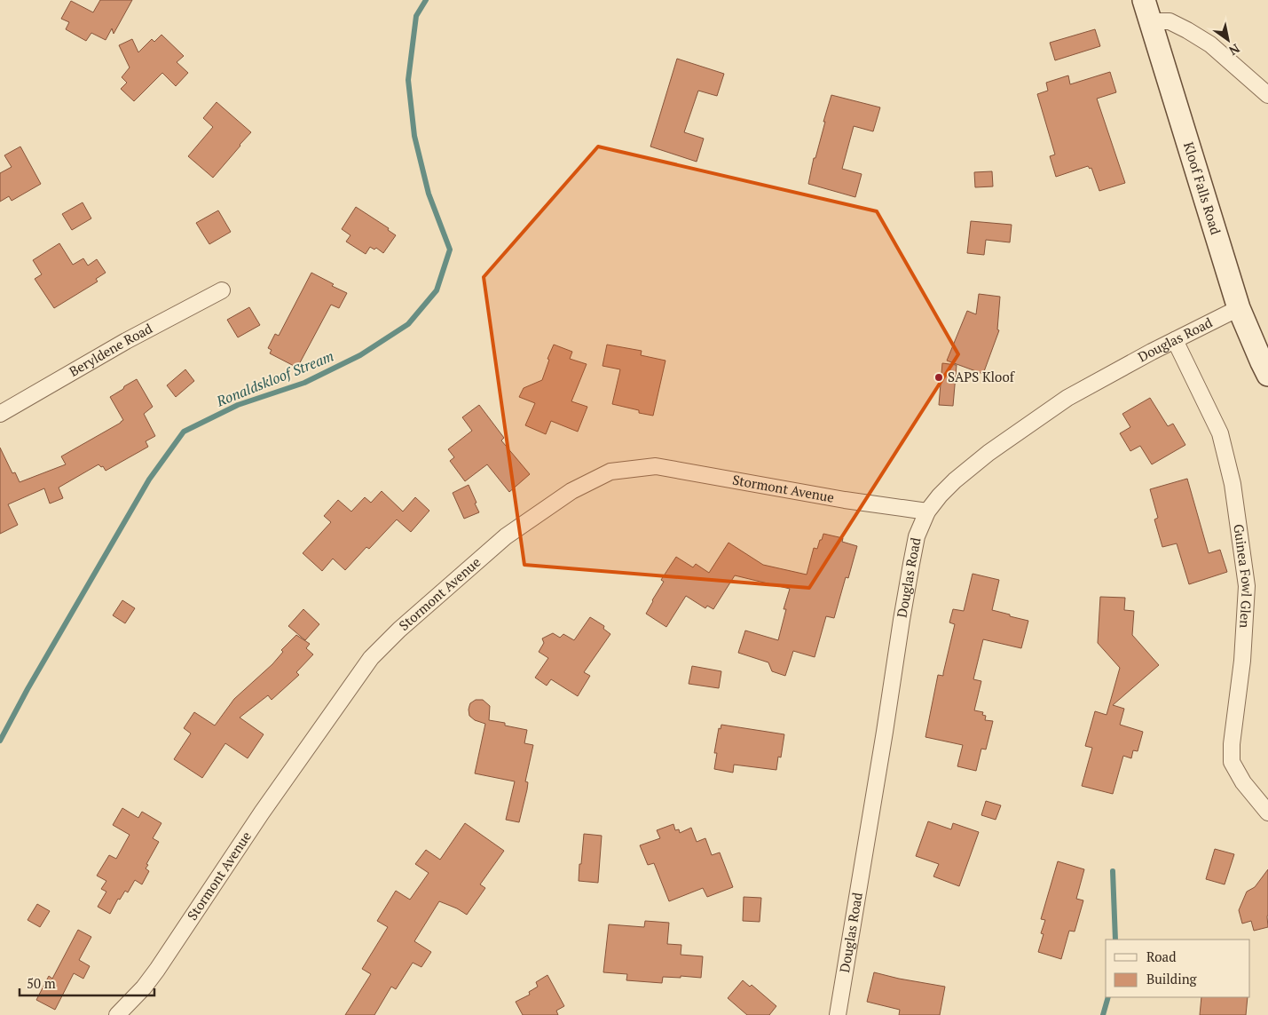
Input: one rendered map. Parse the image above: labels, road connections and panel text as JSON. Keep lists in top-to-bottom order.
{
  "streets": {
    "main road": ["Kloof Falls Road"],
    "street": [
      "Douglas Road",
      "Beryldene Road",
      "Stormont Avenue",
      "Guinea Fowl Glen"
    ]
  },
  "crossings": [
    ["Kloof Falls Road", "Douglas Road"],
    ["Douglas Road", "Stormont Avenue"],
    ["Douglas Road", "Guinea Fowl Glen"]
  ],
  "water": ["Ronaldskloof Stream"],
  "places": ["SAPS Kloof"],
  "legend": ["Road", "Building"],
  "scale_bar": "50 m",
  "north": "bottom right"
}
